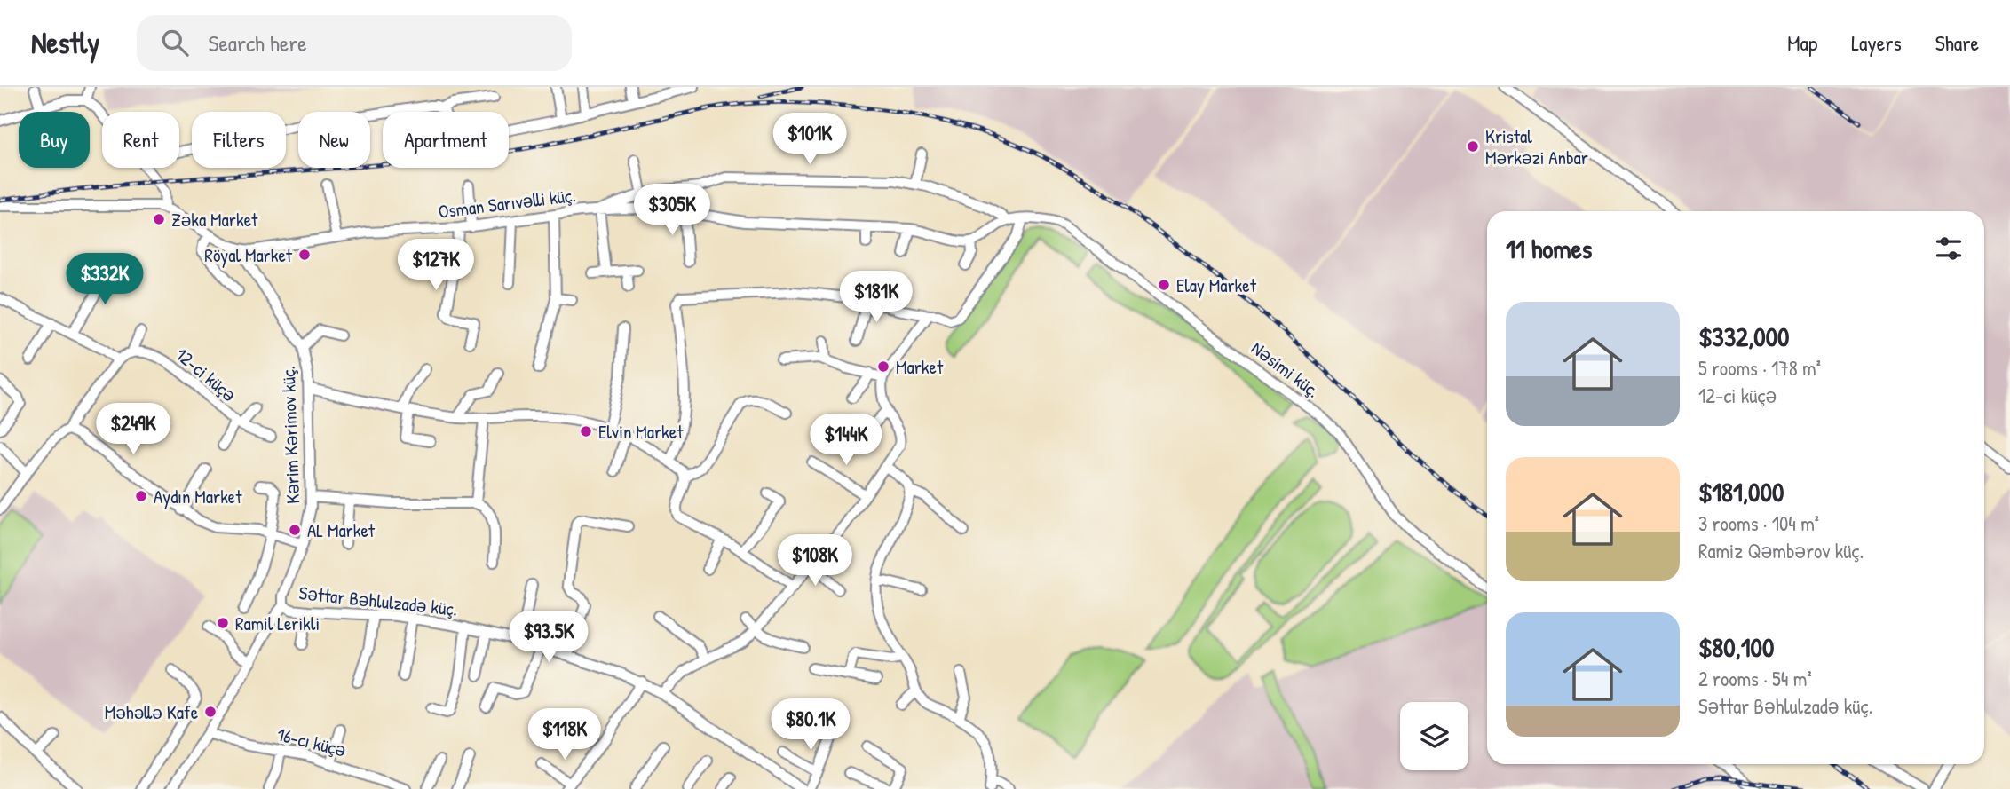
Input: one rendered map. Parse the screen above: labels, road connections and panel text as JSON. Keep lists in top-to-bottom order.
{
  "streets": {
    "street": [
      "Osman Sarıvəlli küç.",
      "Nəsimi küç.",
      "12-ci küçə",
      "Kərim Kərimov küç.",
      "Səttar Bəhlulzadə küç.",
      "16-cı küçə"
    ]
  },
  "crossings": [
    ["Osman Sarıvəlli küç.", "Kərim Kərimov küç."],
    ["Kərim Kərimov küç.", "Səttar Bəhlulzadə küç."],
    ["Kərim Kərimov küç.", "16-cı küçə"]
  ],
  "places": [
    "Kristal Mərkəzi Anbar",
    "Zəka Market",
    "Röyal Market",
    "Elay Market",
    "Market",
    "Elvin Market",
    "Aydın Market",
    "AL Market",
    "Ramil Lerikli",
    "Məhəllə Kafe"
  ],
  "page": {
    "header": "Nestly",
    "search": "Search here",
    "nav": ["Map", "Layers", "Share"],
    "chip": [
      "Buy",
      "Rent",
      "Filters",
      "New",
      "Apartment"
    ],
    "price": [
      "$101K",
      "$305K",
      "$127K",
      "$332K",
      "$181K",
      "$249K",
      "$144K",
      "$108K",
      "$93.5K",
      "$80.1K",
      "$118K"
    ],
    "heading": "11 homes",
    "list": [
      {
        "name": "$332,000",
        "note": "5 rooms · 178 m² · 12-ci küçə"
      },
      {
        "name": "$181,000",
        "note": "3 rooms · 104 m² · Ramiz Qəmbərov küç."
      },
      {
        "name": "$80,100",
        "note": "2 rooms · 54 m² · Səttar Bəhlulzadə küç."
      }
    ]
  }
}
